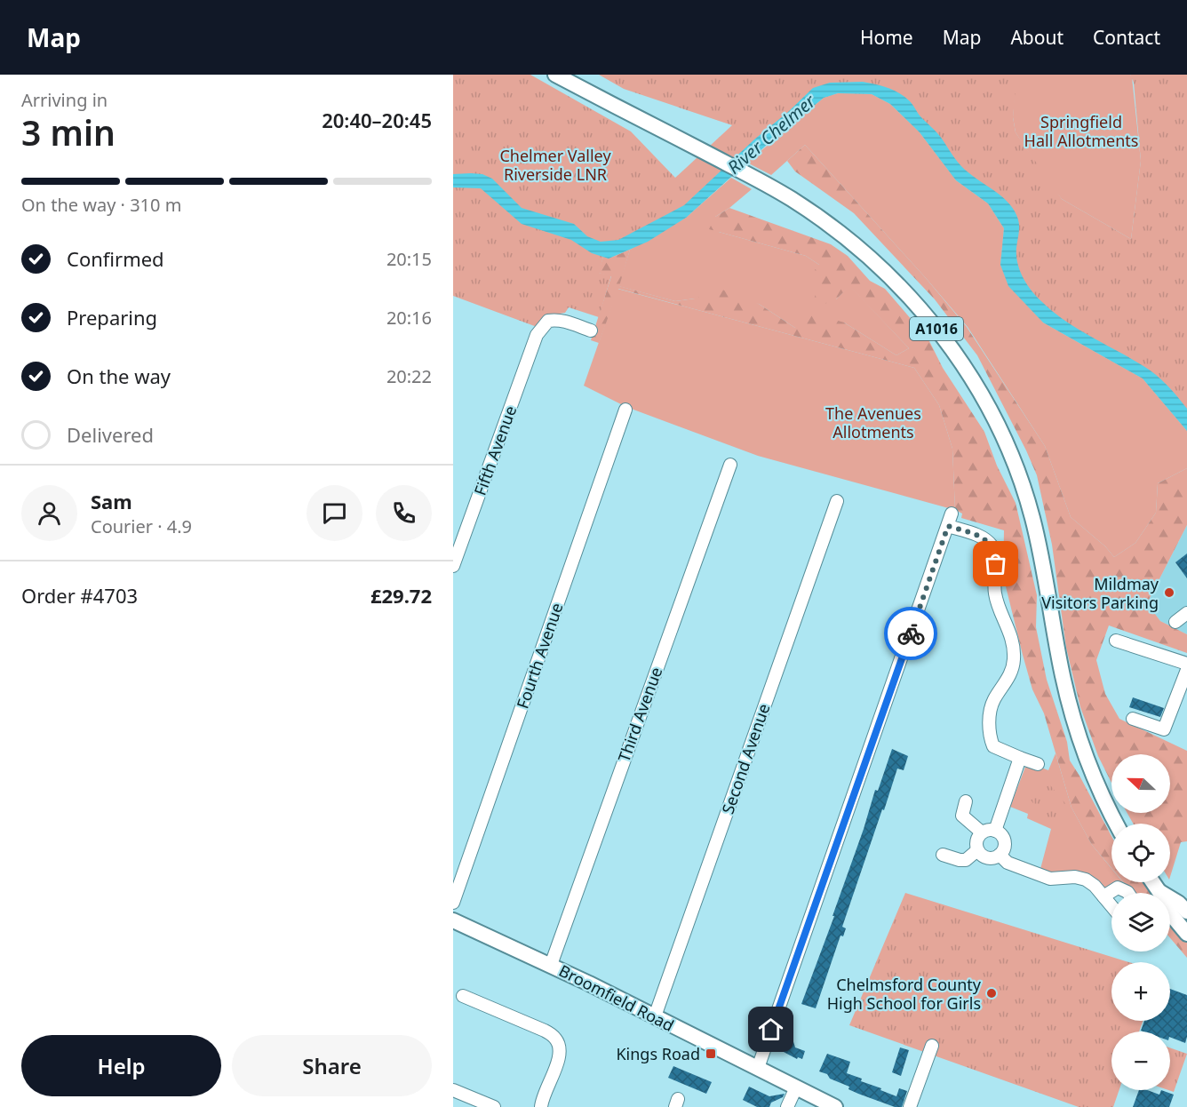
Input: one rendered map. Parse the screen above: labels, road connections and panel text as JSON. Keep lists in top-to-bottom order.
{
  "streets": {
    "main road": ["A1016", "Broomfield Road"],
    "street": [
      "Fifth Avenue",
      "Fourth Avenue",
      "Third Avenue",
      "Second Avenue"
    ]
  },
  "crossings": [
    ["Third Avenue", "Broomfield Road"],
    ["Second Avenue", "Broomfield Road"]
  ],
  "water": ["River Chelmer"],
  "parks": ["Springfield Hall Allotments", "Chelmer Valley Riverside LNR", "The Avenues Allotments"],
  "places": {
    "other": ["Mildmay Visitors Parking", "Chelmsford County High School for Girls"],
    "transit": ["Kings Road"]
  },
  "north": "left",
  "page": {
    "header": "Map",
    "nav": [
      "Home",
      "Map",
      "About",
      "Contact"
    ],
    "heading": ["3 min", "Arriving in", "20:40–20:45"],
    "panel": [
      "Sam",
      "Courier · 4.9",
      "Order #4703",
      "£29.72"
    ],
    "bar": "On the way · 310 m",
    "list": [
      ["Confirmed", "20:15"],
      ["Preparing", "20:16"],
      ["On the way", "20:22"],
      "Delivered"
    ],
    "map_buttons": ["+", "−"],
    "buttons": ["Help", "Share"]
  }
}
